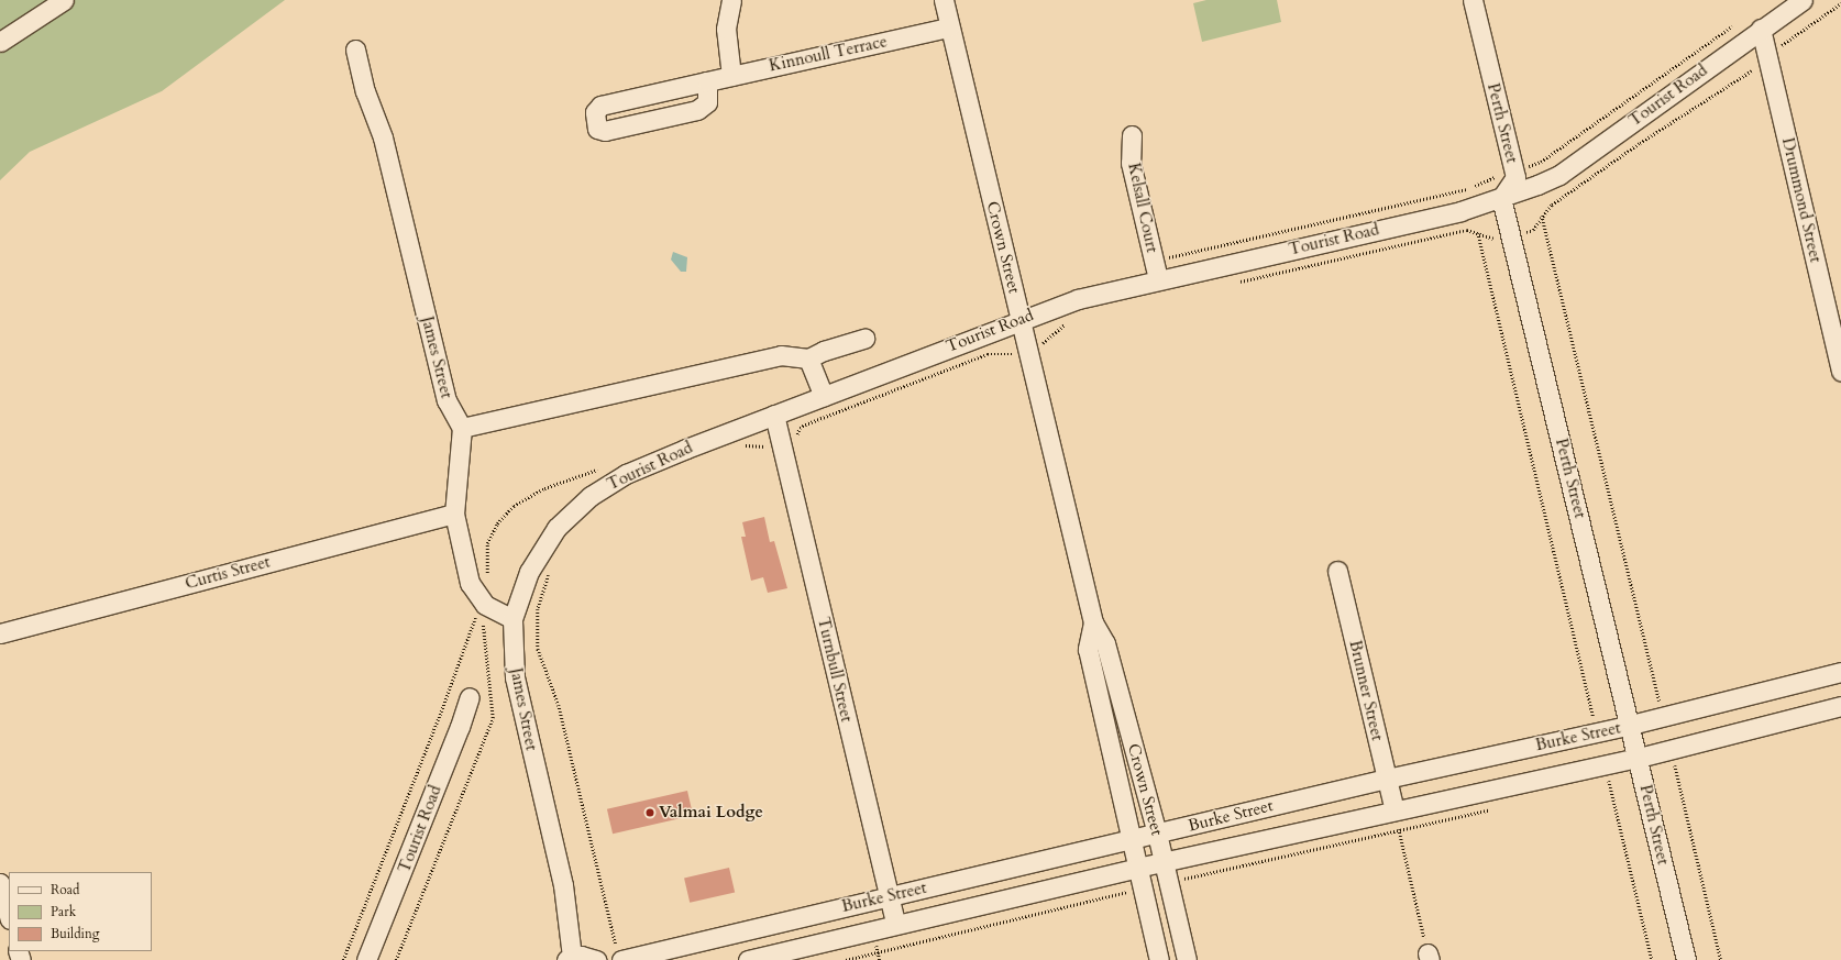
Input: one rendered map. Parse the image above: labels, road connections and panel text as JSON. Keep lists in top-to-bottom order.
{
  "streets": {
    "street": [
      "Kinnoull Terrace",
      "Tourist Road",
      "Perth Street",
      "Drummond Street",
      "Kelsall Court",
      "Crown Street",
      "James Street",
      "Curtis Street",
      "Turnbull Street",
      "Brunner Street",
      "Burke Street"
    ]
  },
  "crossings": [
    ["Kinnoull Terrace", "Crown Street"],
    ["Tourist Road", "Perth Street"],
    ["Tourist Road", "Drummond Street"],
    ["Tourist Road", "Kelsall Court"],
    ["Tourist Road", "Crown Street"],
    ["Tourist Road", "James Street"],
    ["Tourist Road", "Turnbull Street"],
    ["Perth Street", "Burke Street"],
    ["Crown Street", "Burke Street"],
    ["Turnbull Street", "Burke Street"],
    ["Brunner Street", "Burke Street"]
  ],
  "places": ["Valmai Lodge"],
  "legend": ["Road", "Park", "Building"]
}
